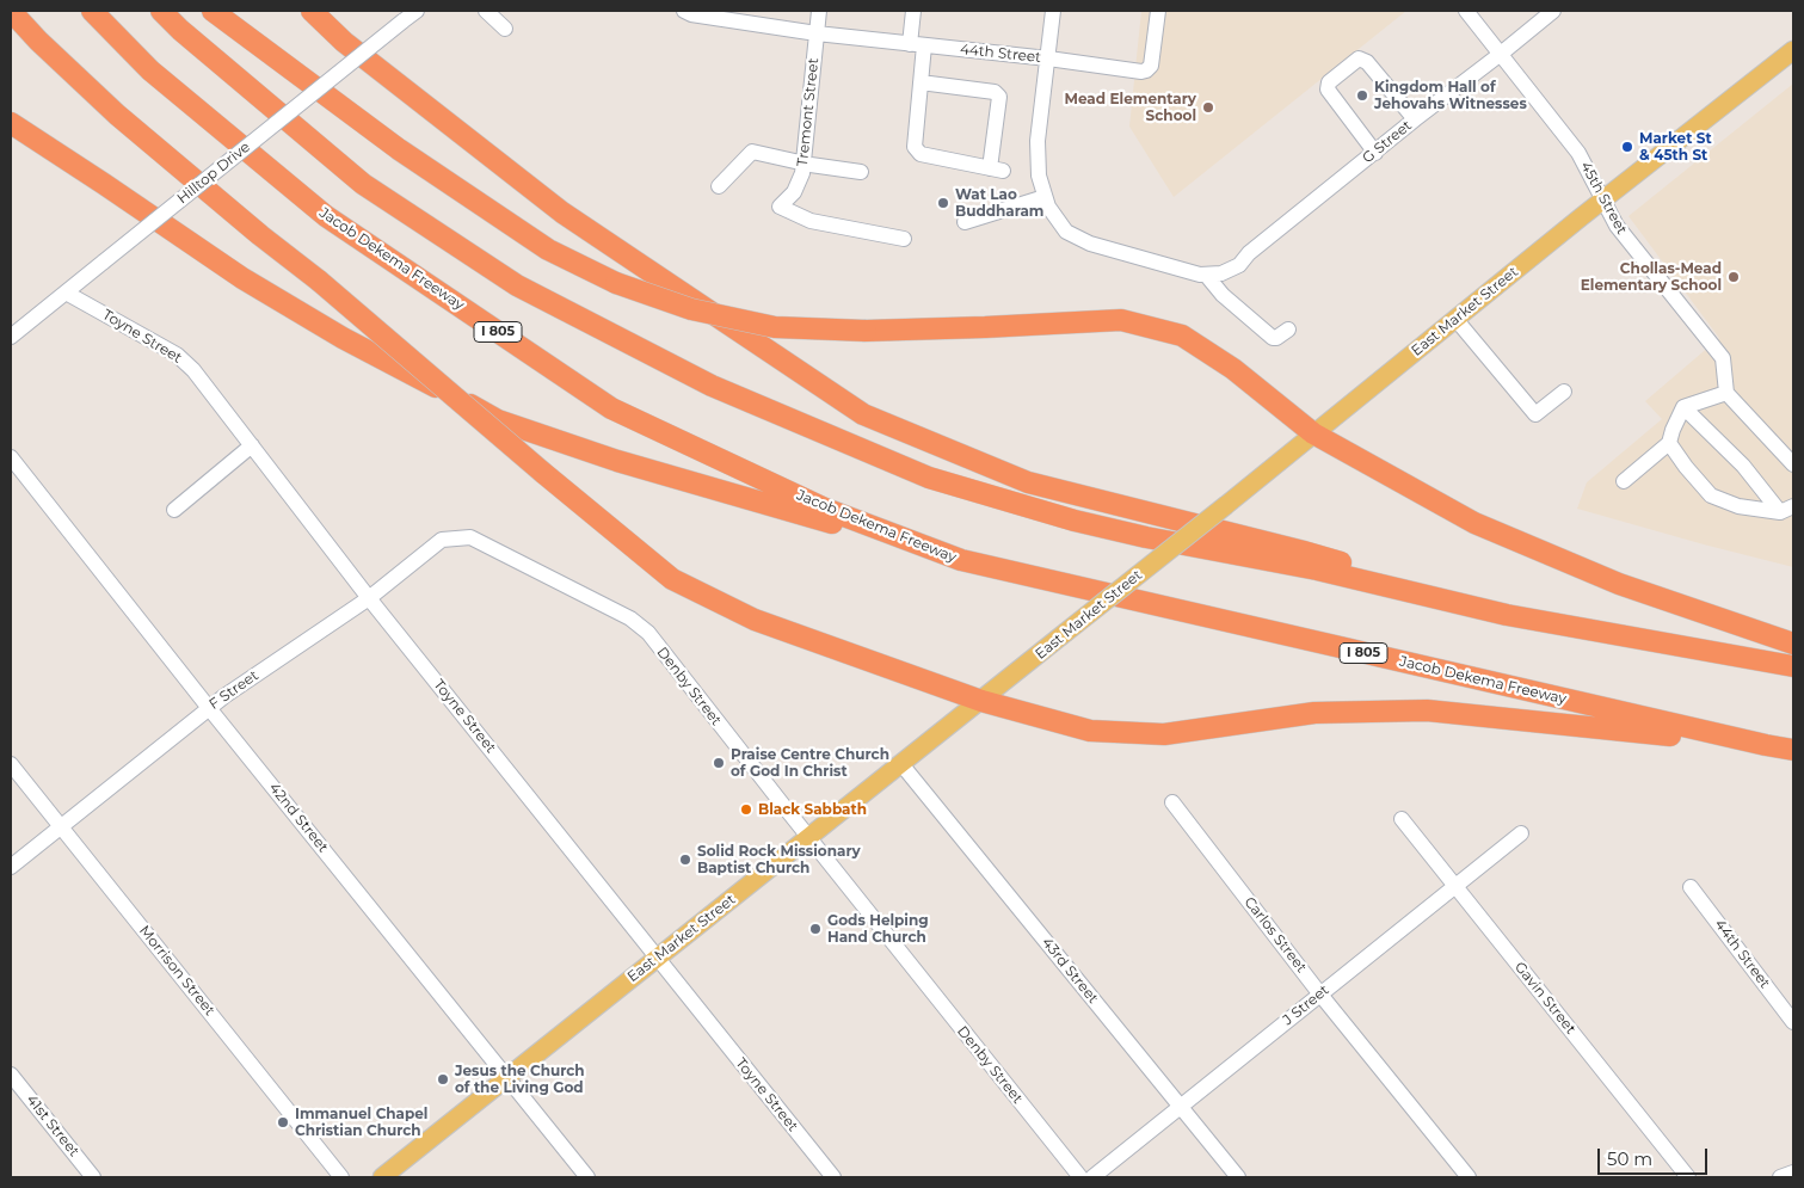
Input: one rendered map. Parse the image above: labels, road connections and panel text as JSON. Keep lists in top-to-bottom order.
{
  "streets": {
    "highway": ["Jacob Dekema Freeway", "I 805"],
    "main road": ["East Market Street"],
    "street": [
      "44th Street",
      "Tremont Street",
      "G Street",
      "Hilltop Drive",
      "45th Street",
      "Toyne Street",
      "Denby Street",
      "F Street",
      "42nd Street",
      "Carlos Street",
      "Morrison Street",
      "43rd Street",
      "Gavin Street",
      "J Street",
      "41st Street"
    ]
  },
  "crossings": [
    ["44th Street", "Tremont Street"],
    ["44th Street", "G Street"],
    ["G Street", "45th Street"],
    ["Hilltop Drive", "Toyne Street"],
    ["45th Street", "East Market Street"],
    ["East Market Street", "Toyne Street"],
    ["East Market Street", "Denby Street"],
    ["East Market Street", "42nd Street"],
    ["East Market Street", "43rd Street"],
    ["Toyne Street", "F Street"],
    ["Denby Street", "F Street"],
    ["F Street", "42nd Street"],
    ["F Street", "Morrison Street"],
    ["Carlos Street", "J Street"],
    ["43rd Street", "J Street"],
    ["Gavin Street", "J Street"]
  ],
  "places": [
    "Kingdom Hall of Jehovahs Witnesses",
    "Mead Elementary School",
    "Market St & 45th St",
    "Wat Lao Buddharam",
    "Chollas-Mead Elementary School",
    "Praise Centre Church of God In Christ",
    "Black Sabbath",
    "Solid Rock Missionary Baptist Church",
    "Gods Helping Hand Church",
    "Jesus the Church of the Living God",
    "Immanuel Chapel Christian Church"
  ],
  "scale_bar": "50 m"
}
